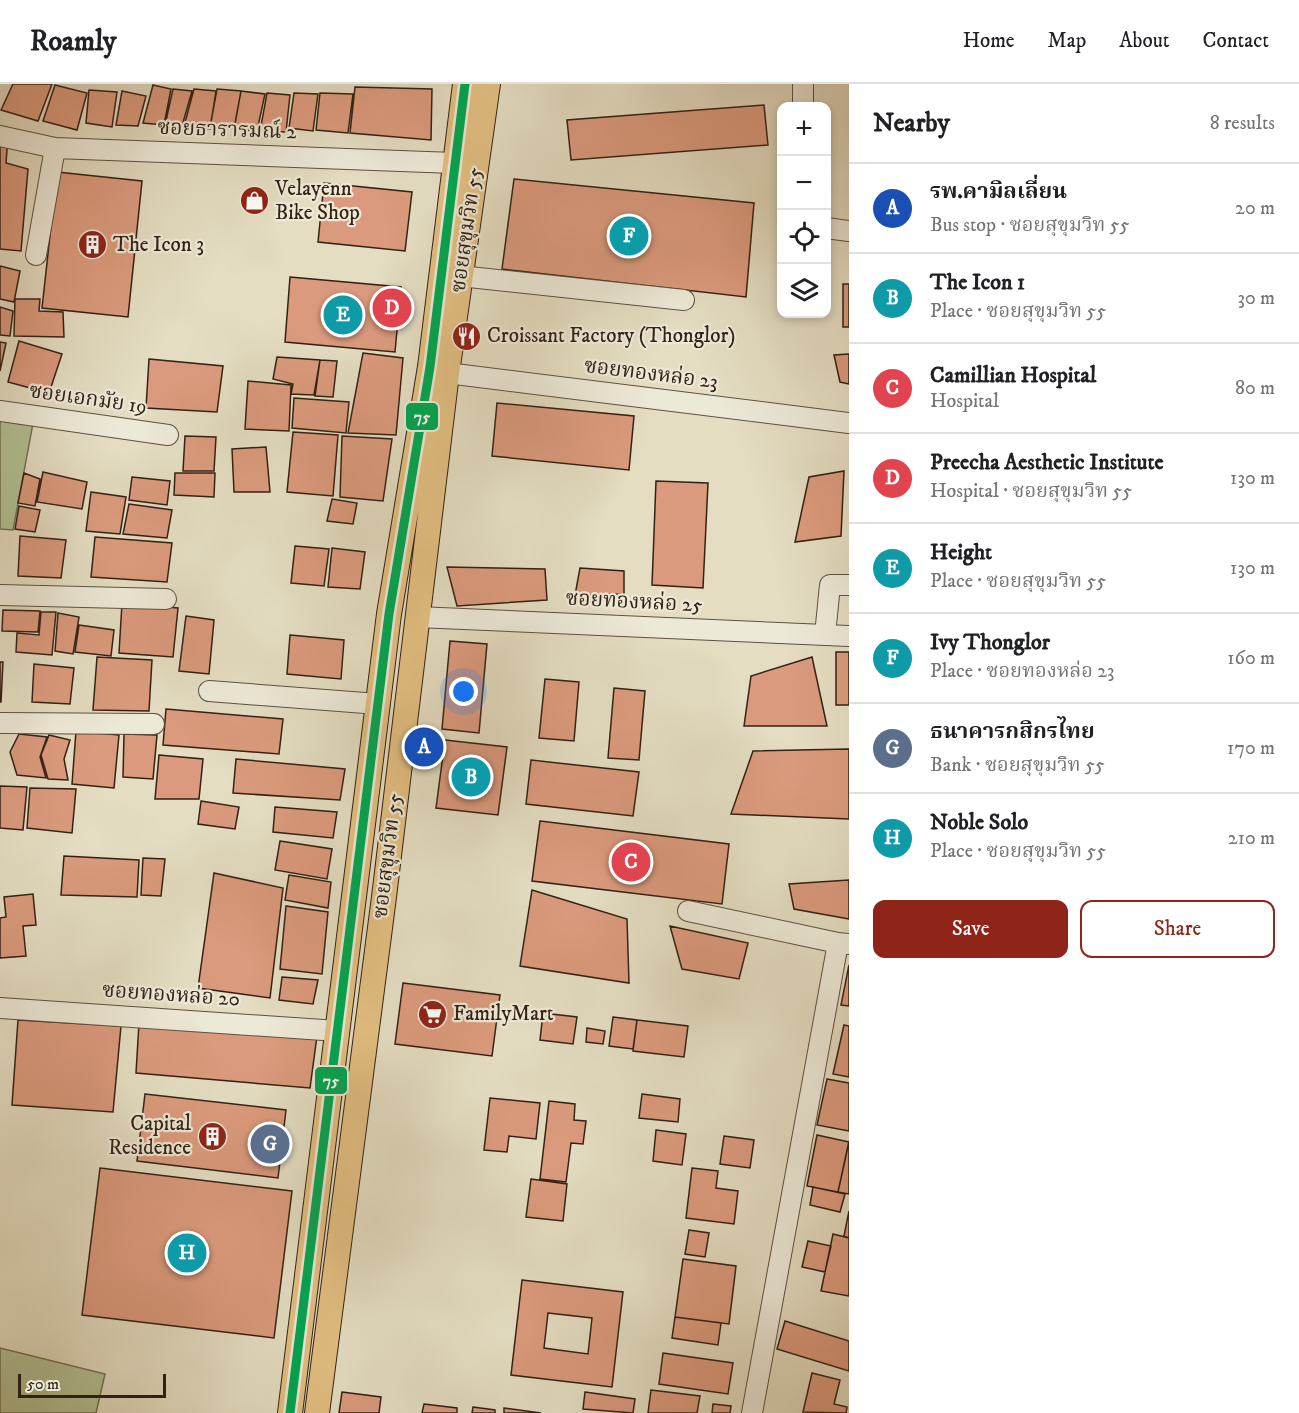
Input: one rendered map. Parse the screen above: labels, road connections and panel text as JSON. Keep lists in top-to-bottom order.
{
  "streets": {
    "main road": ["ซอยสุขุมวิท 55"],
    "street": [
      "ซอยธารารมณ์ 2",
      "ซอยทองหล่อ 23",
      "ซอยเอกมัย 19",
      "ซอยทองหล่อ 25",
      "ซอยทองหล่อ 20"
    ]
  },
  "crossings": [
    ["ซอยธารารมณ์ 2", "ซอยสุขุมวิท 55"],
    ["ซอยสุขุมวิท 55", "ซอยทองหล่อ 23"],
    ["ซอยสุขุมวิท 55", "ซอยทองหล่อ 25"],
    ["ซอยสุขุมวิท 55", "ซอยทองหล่อ 20"]
  ],
  "places": {
    "shop": ["Velayenn Bike Shop"],
    "building": ["The Icon 3", "Capital Residence"],
    "restaurant": ["Croissant Factory (Thonglor)"],
    "supermarket": ["FamilyMart"]
  },
  "lines": ["transit line 75"],
  "scale_bar": "50 m",
  "page": {
    "header": "Roamly",
    "nav": [
      "Home",
      "Map",
      "About",
      "Contact"
    ],
    "heading": ["Nearby", "8 results"],
    "map_buttons": ["+", "−"],
    "list": [
      {
        "mark": "A",
        "name": "รพ.คามิลเลี่ยน",
        "note": "Bus stop · ซอยสุขุมวิท 55",
        "value": "20 m"
      },
      {
        "mark": "B",
        "name": "The Icon 1",
        "note": "Place · ซอยสุขุมวิท 55",
        "value": "30 m"
      },
      {
        "mark": "C",
        "name": "Camillian Hospital",
        "note": "Hospital",
        "value": "80 m"
      },
      {
        "mark": "D",
        "name": "Preecha Aesthetic Institute",
        "note": "Hospital · ซอยสุขุมวิท 55",
        "value": "130 m"
      },
      {
        "mark": "E",
        "name": "Height",
        "note": "Place · ซอยสุขุมวิท 55",
        "value": "130 m"
      },
      {
        "mark": "F",
        "name": "Ivy Thonglor",
        "note": "Place · ซอยทองหล่อ 23",
        "value": "160 m"
      },
      {
        "mark": "G",
        "name": "ธนาคารกสิกรไทย",
        "note": "Bank · ซอยสุขุมวิท 55",
        "value": "170 m"
      },
      {
        "mark": "H",
        "name": "Noble Solo",
        "note": "Place · ซอยสุขุมวิท 55",
        "value": "210 m"
      }
    ],
    "pins": [
      "F",
      "D",
      "E",
      "A",
      "B",
      "C",
      "G",
      "H"
    ],
    "buttons": ["Save", "Share"],
    "scale": "50 m"
  }
}
